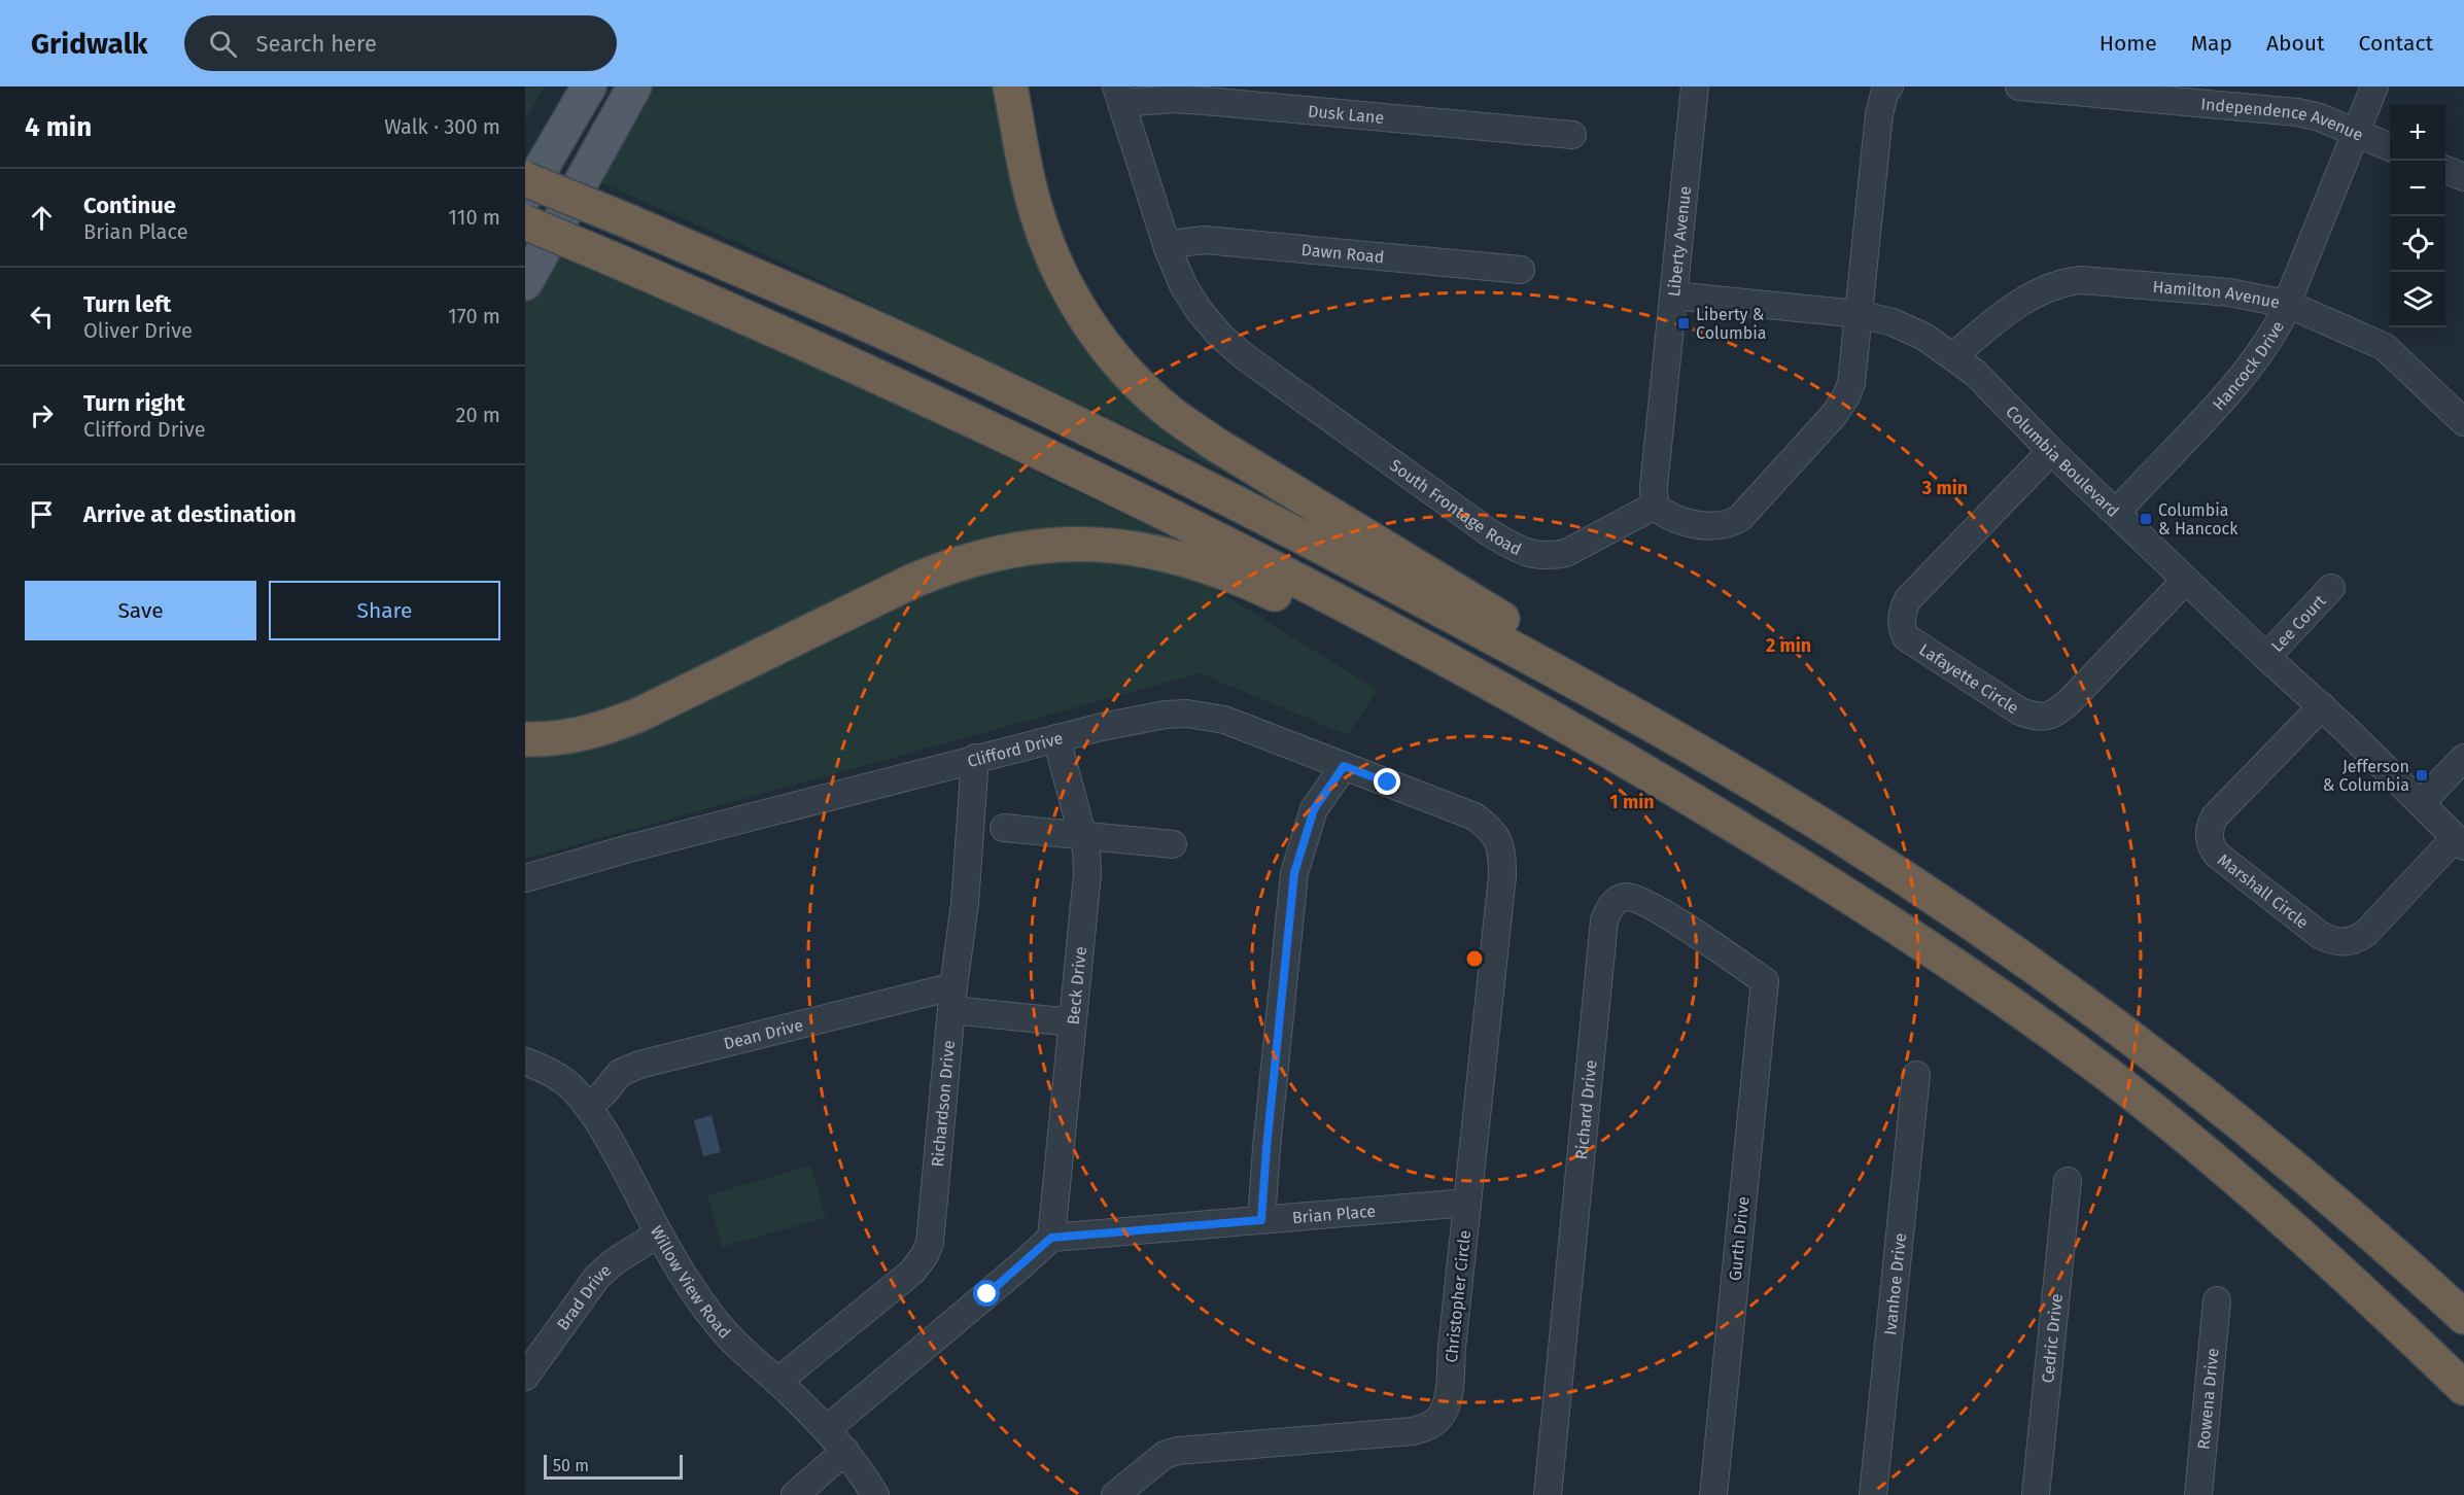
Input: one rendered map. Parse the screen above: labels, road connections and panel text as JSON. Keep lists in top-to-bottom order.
{
  "streets": {
    "street": [
      "Dusk Lane",
      "Independence Avenue",
      "Liberty Avenue",
      "Dawn Road",
      "Hamilton Avenue",
      "Hancock Drive",
      "Columbia Boulevard",
      "South Frontage Road",
      "Lee Court",
      "Lafayette Circle",
      "Clifford Drive",
      "Marshall Circle",
      "Beck Drive",
      "Dean Drive",
      "Richardson Drive",
      "Richard Drive",
      "Brian Place",
      "Gurth Drive",
      "Willow View Road",
      "Ivanhoe Drive",
      "Christopher Circle",
      "Brad Drive",
      "Cedric Drive",
      "Rowena Drive"
    ]
  },
  "crossings": [
    ["Dusk Lane", "South Frontage Road"],
    ["Independence Avenue", "Hancock Drive"],
    ["Liberty Avenue", "Columbia Boulevard"],
    ["Liberty Avenue", "South Frontage Road"],
    ["Dawn Road", "South Frontage Road"],
    ["Hamilton Avenue", "Hancock Drive"],
    ["Hamilton Avenue", "Columbia Boulevard"],
    ["Hancock Drive", "Columbia Boulevard"],
    ["Columbia Boulevard", "Lee Court"],
    ["Columbia Boulevard", "Lafayette Circle"],
    ["Columbia Boulevard", "Marshall Circle"],
    ["Clifford Drive", "Beck Drive"],
    ["Clifford Drive", "Richardson Drive"],
    ["Clifford Drive", "Christopher Circle"],
    ["Beck Drive", "Dean Drive"],
    ["Beck Drive", "Brian Place"],
    ["Dean Drive", "Richardson Drive"],
    ["Dean Drive", "Willow View Road"],
    ["Richardson Drive", "Willow View Road"],
    ["Richard Drive", "Gurth Drive"],
    ["Brian Place", "Christopher Circle"],
    ["Willow View Road", "Brad Drive"]
  ],
  "places": {
    "transit": ["Liberty & Columbia", "Columbia & Hancock", "Jefferson & Columbia"]
  },
  "scale_bar": "50 m",
  "page": {
    "header": "Gridwalk",
    "search": "Search here",
    "nav": [
      "Home",
      "Map",
      "About",
      "Contact"
    ],
    "heading": ["4 min", "Walk · 300 m"],
    "map_buttons": ["+", "−"],
    "list": [
      ["Continue", "Brian Place", "110 m"],
      ["Turn left", "Oliver Drive", "170 m"],
      ["Turn right", "Clifford Drive", "20 m"],
      "Arrive at destination"
    ],
    "buttons": ["Save", "Share"],
    "scale": "50 m"
  },
  "rings": ["3 min", "2 min", "1 min"]
}
